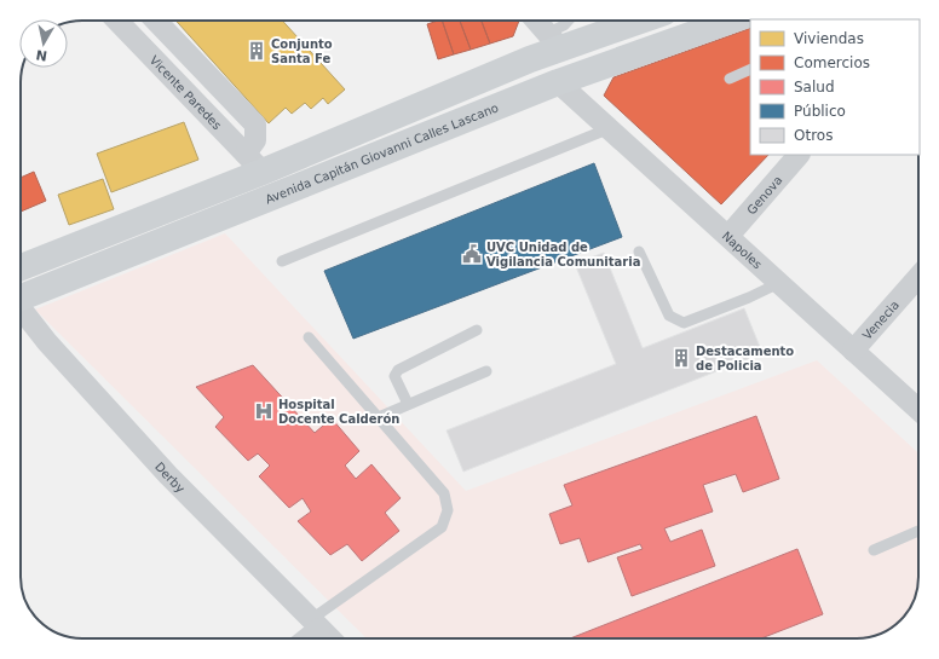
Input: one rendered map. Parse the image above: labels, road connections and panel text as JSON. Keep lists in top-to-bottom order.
{
  "streets": {
    "main road": ["Avenida Capitán Giovanni Calles Lascano"],
    "street": [
      "Vicente Paredes",
      "Genova",
      "Napoles",
      "Venecia",
      "Derby"
    ]
  },
  "crossings": [
    ["Avenida Capitán Giovanni Calles Lascano", "Napoles"],
    ["Genova", "Napoles"],
    ["Napoles", "Venecia"]
  ],
  "places": {
    "building": ["Conjunto Santa Fe", "Destacamento de Policia"],
    "public building": ["UVC Unidad de Vigilancia Comunitaria"],
    "hospital": ["Hospital Docente Calderón"]
  },
  "legend": [
    "Viviendas",
    "Comercios",
    "Salud",
    "Público",
    "Otros"
  ],
  "north": "bottom"
}
